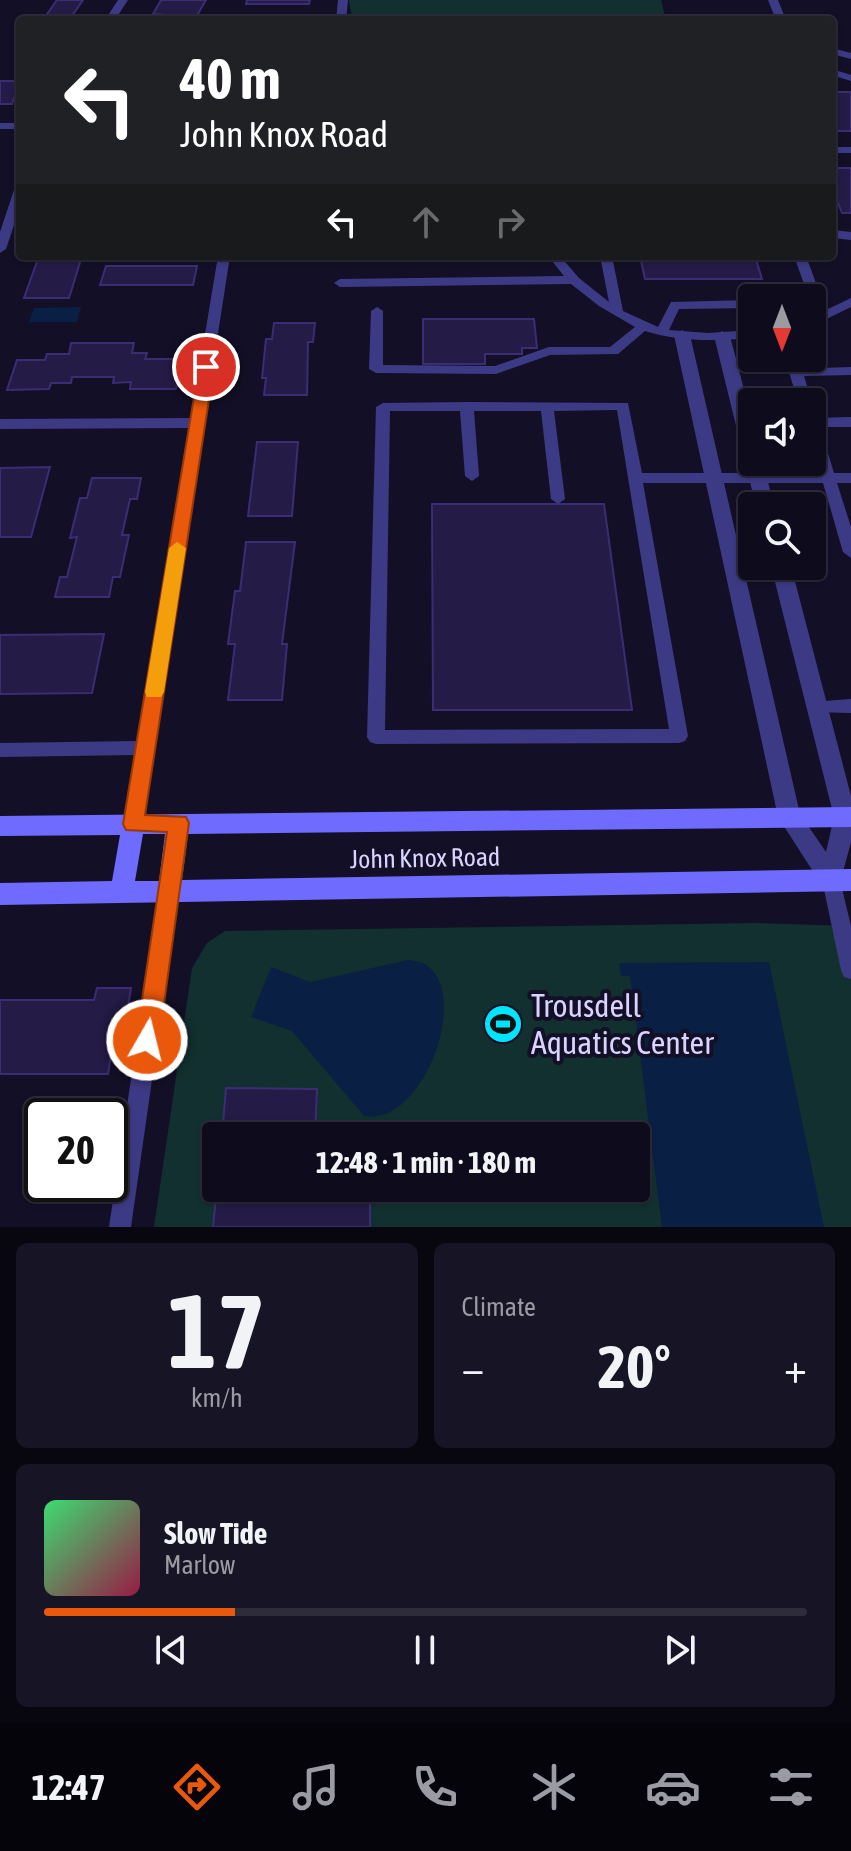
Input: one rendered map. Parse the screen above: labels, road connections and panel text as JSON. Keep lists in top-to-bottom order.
{
  "streets": {
    "main road": ["John Knox Road"]
  },
  "places": {
    "sports": ["Trousdell Aquatics Center"]
  },
  "north": "bottom",
  "page": {
    "turn": ["40 m", "John Knox Road"],
    "limit": "20",
    "trip": "12:48 · 1 min · 180 m",
    "tile": [
      ["17", "km/h"],
      "Climate"
    ],
    "heat": ["−", "20°", "+"],
    "song": ["Slow Tide", "Marlow"],
    "tabs": "12:47"
  }
}
